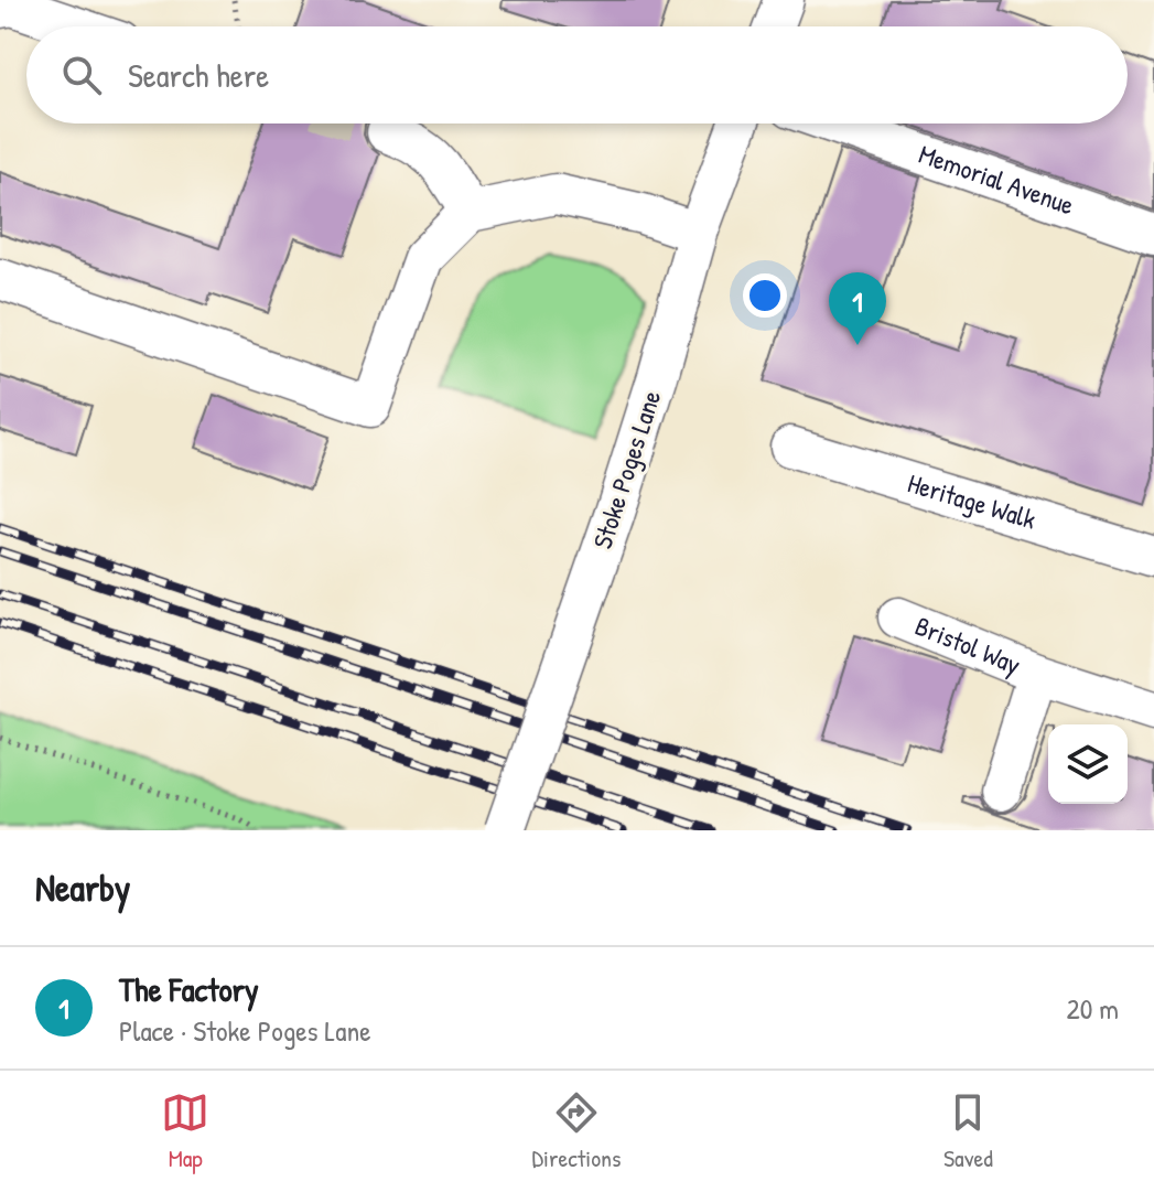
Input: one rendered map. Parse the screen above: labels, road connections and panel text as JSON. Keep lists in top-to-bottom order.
{
  "streets": {
    "street": [
      "Memorial Avenue",
      "Stoke Poges Lane",
      "Heritage Walk",
      "Bristol Way"
    ]
  },
  "page": {
    "search": "Search here",
    "pins": "1",
    "heading": "Nearby",
    "list": [
      {
        "mark": "1",
        "name": "The Factory",
        "note": "Place · Stoke Poges Lane",
        "value": "20 m"
      }
    ],
    "nav": ["Map", "Directions", "Saved"]
  }
}
